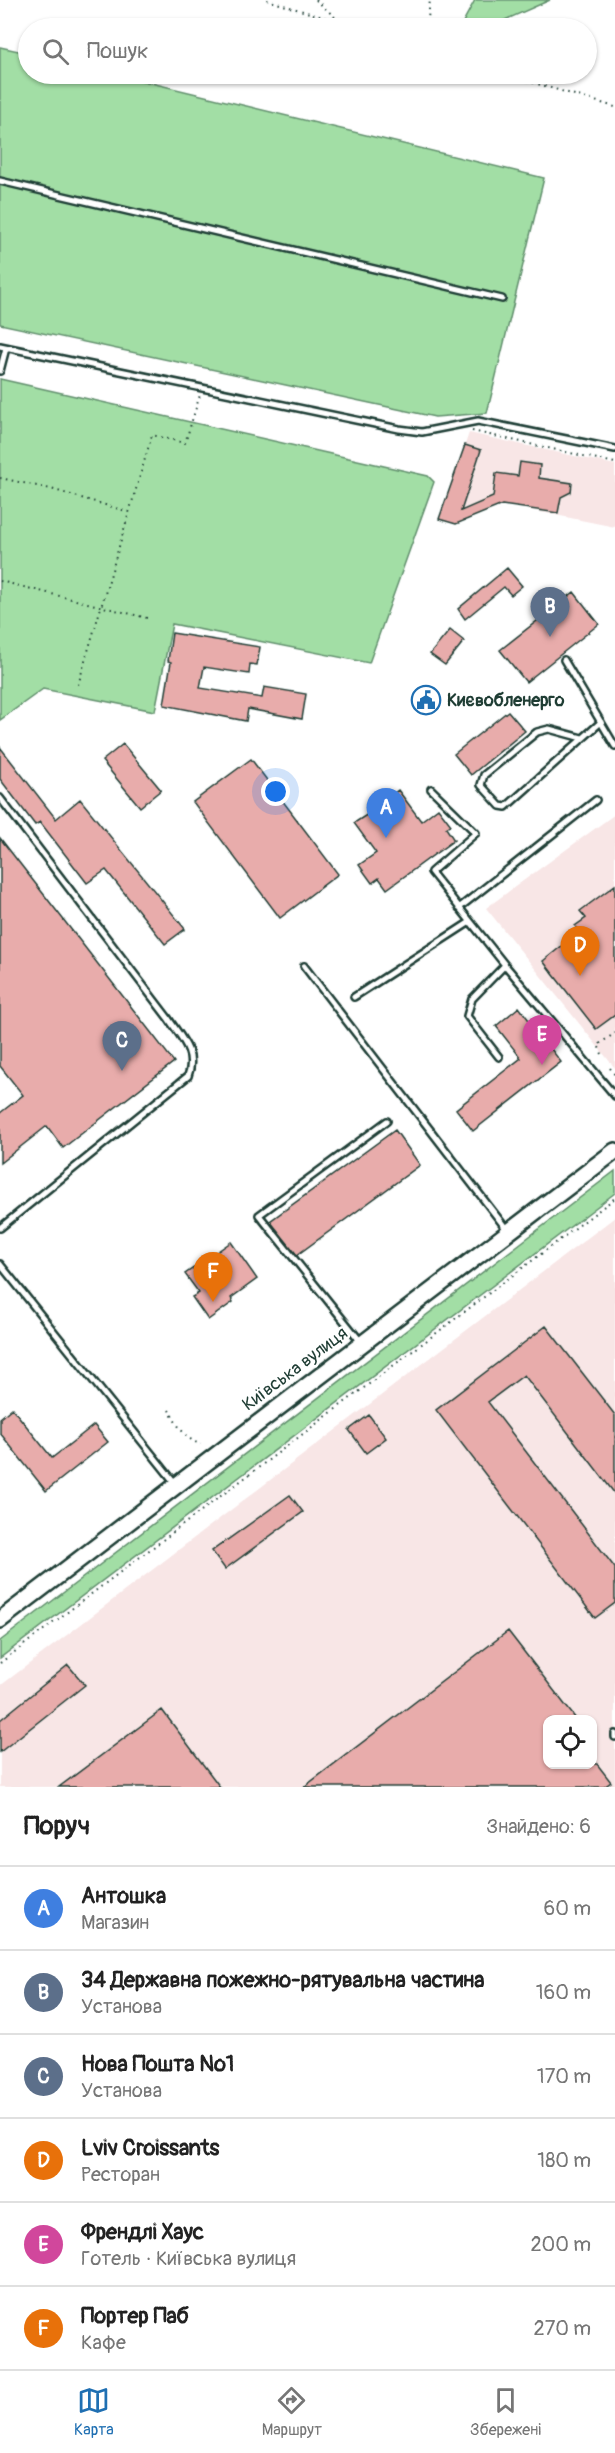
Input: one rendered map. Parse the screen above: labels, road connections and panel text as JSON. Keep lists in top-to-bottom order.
{
  "streets": {
    "main road": ["Київська вулиця"]
  },
  "places": {
    "public building": ["Києвобленерго"]
  },
  "page": {
    "search": "Пошук",
    "pins": [
      "B",
      "A",
      "D",
      "E",
      "C",
      "F"
    ],
    "heading": ["Поруч", "Знайдено: 6"],
    "list": [
      {
        "mark": "A",
        "name": "Антошка",
        "note": "Магазин",
        "value": "60 m"
      },
      {
        "mark": "B",
        "name": "34 Державна пожежно-рятувальна частина",
        "note": "Установа",
        "value": "160 m"
      },
      {
        "mark": "C",
        "name": "Нова Пошта №1",
        "note": "Установа",
        "value": "170 m"
      },
      {
        "mark": "D",
        "name": "Lviv Croissants",
        "note": "Ресторан",
        "value": "180 m"
      },
      {
        "mark": "E",
        "name": "Френдлі Хаус",
        "note": "Готель · Київська вулиця",
        "value": "200 m"
      },
      {
        "mark": "F",
        "name": "Портер Паб",
        "note": "Кафе",
        "value": "270 m"
      }
    ],
    "nav": ["Карта", "Маршрут", "Збережені"]
  }
}
